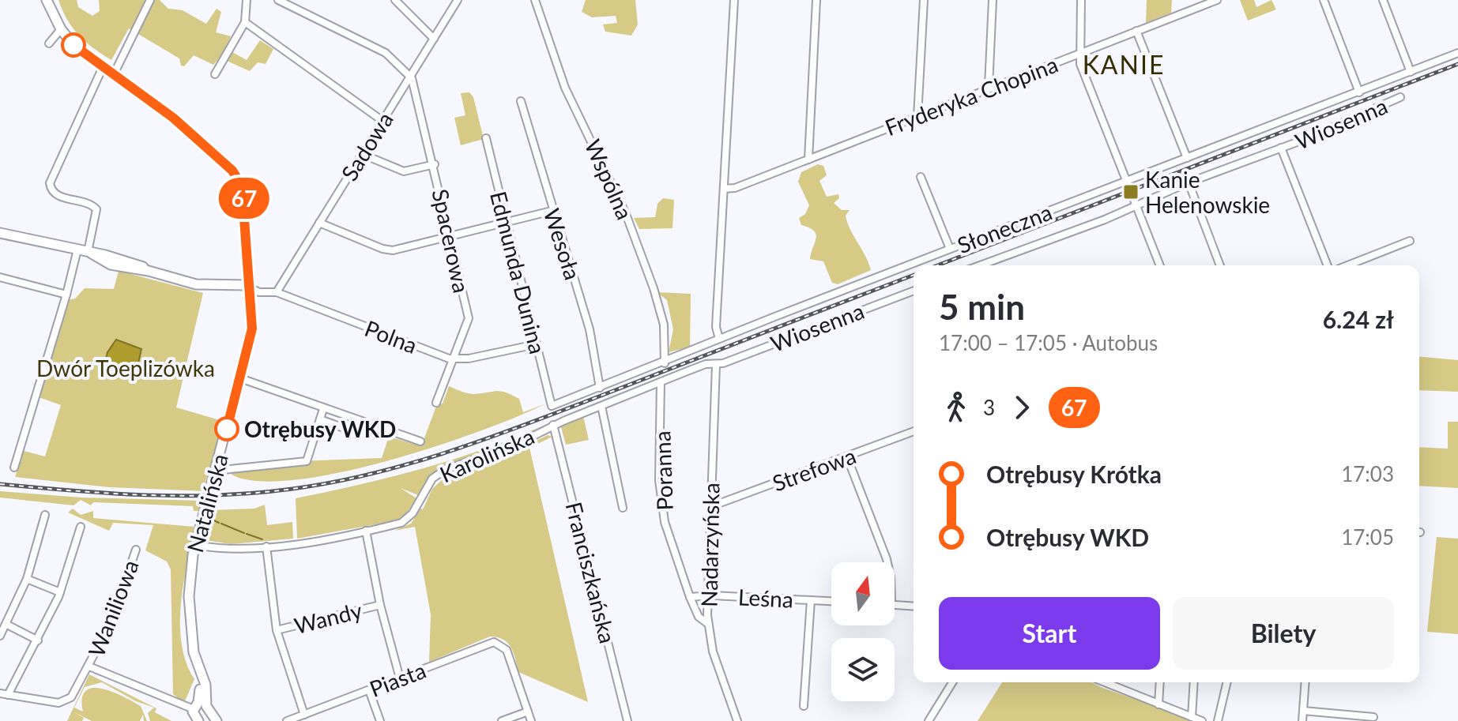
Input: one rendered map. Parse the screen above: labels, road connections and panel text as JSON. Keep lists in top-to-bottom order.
{
  "streets": {
    "main road": ["Natalińska"],
    "street": [
      "Fryderyka Chopina",
      "Wiosenna",
      "Sadowa",
      "Wspólna",
      "Słoneczna",
      "Spacerowa",
      "Wesoła",
      "Edmunda Dunina",
      "Polna",
      "Karolińska",
      "Strefowa",
      "Poranna",
      "Nadarzyńska",
      "Franciszkańska",
      "Leśna",
      "Waniliowa",
      "Wandy",
      "Piasta"
    ]
  },
  "crossings": [
    ["Wiosenna", "Karolińska"],
    ["Wiosenna", "Nadarzyńska"],
    ["Sadowa", "Spacerowa"],
    ["Sadowa", "Polna"],
    ["Wspólna", "Słoneczna"],
    ["Słoneczna", "Wesoła"],
    ["Słoneczna", "Edmunda Dunina"],
    ["Spacerowa", "Polna"],
    ["Edmunda Dunina", "Polna"],
    ["Polna", "Natalińska"],
    ["Karolińska", "Poranna"],
    ["Karolińska", "Natalińska"],
    ["Karolińska", "Nadarzyńska"],
    ["Karolińska", "Franciszkańska"],
    ["Strefowa", "Nadarzyńska"],
    ["Poranna", "Nadarzyńska"],
    ["Poranna", "Leśna"],
    ["Natalińska", "Waniliowa"],
    ["Nadarzyńska", "Leśna"]
  ],
  "districts": ["KANIE"],
  "parks": ["Dwór Toeplizówka"],
  "places": {
    "transit": ["Kanie Helenowskie"],
    "other": ["Otrębusy WKD"]
  },
  "lines": ["bus line 67"],
  "north": "top",
  "page": {
    "on_map": "67",
    "heading": ["5 min", "17:00 – 17:05 · Autobus", "6.24 zł"],
    "legs": ["3", "67"],
    "list": [
      {
        "name": "Otrębusy Krótka",
        "value": "17:03"
      },
      {
        "name": "Otrębusy WKD",
        "value": "17:05"
      }
    ],
    "buttons": ["Start", "Bilety"]
  }
}
